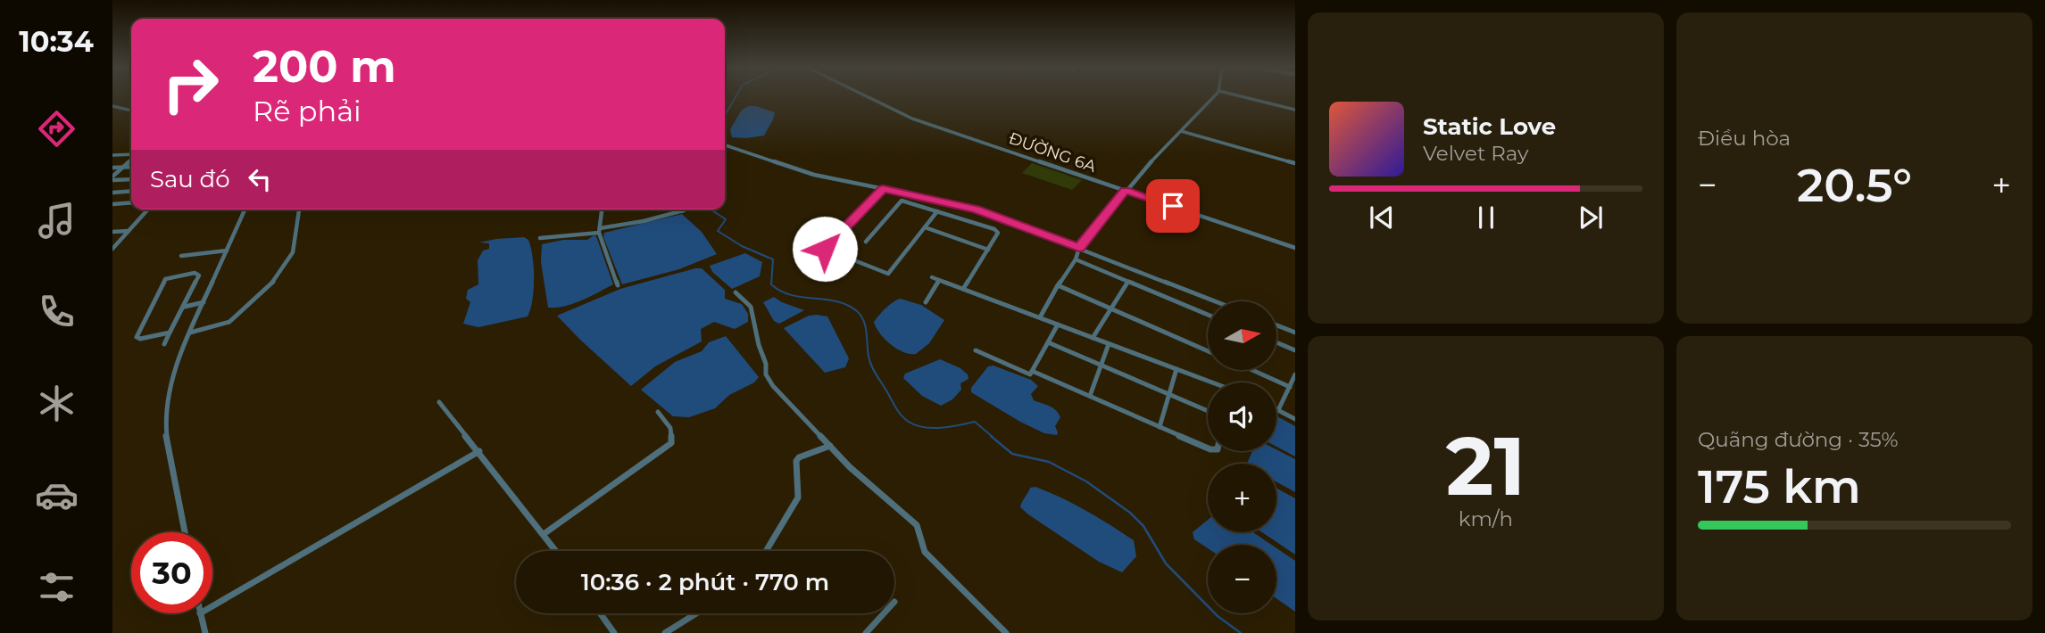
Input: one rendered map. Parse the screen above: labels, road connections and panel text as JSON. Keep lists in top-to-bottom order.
{
  "streets": {
    "street": ["ĐƯỜNG 6A"]
  },
  "north": "right",
  "page": {
    "tabs": "10:34",
    "tile": [
      "Điều hòa",
      ["21", "km/h"],
      ["Quãng đường · 35%", "175 km"]
    ],
    "turn": ["200 m", "Rẽ phải"],
    "song": ["Static Love", "Velvet Ray"],
    "then": "Sau đó",
    "heat": ["−", "20.5°", "+"],
    "map_buttons": ["+", "−"],
    "limit": "30",
    "trip": "10:36 · 2 phút · 770 m"
  }
}
